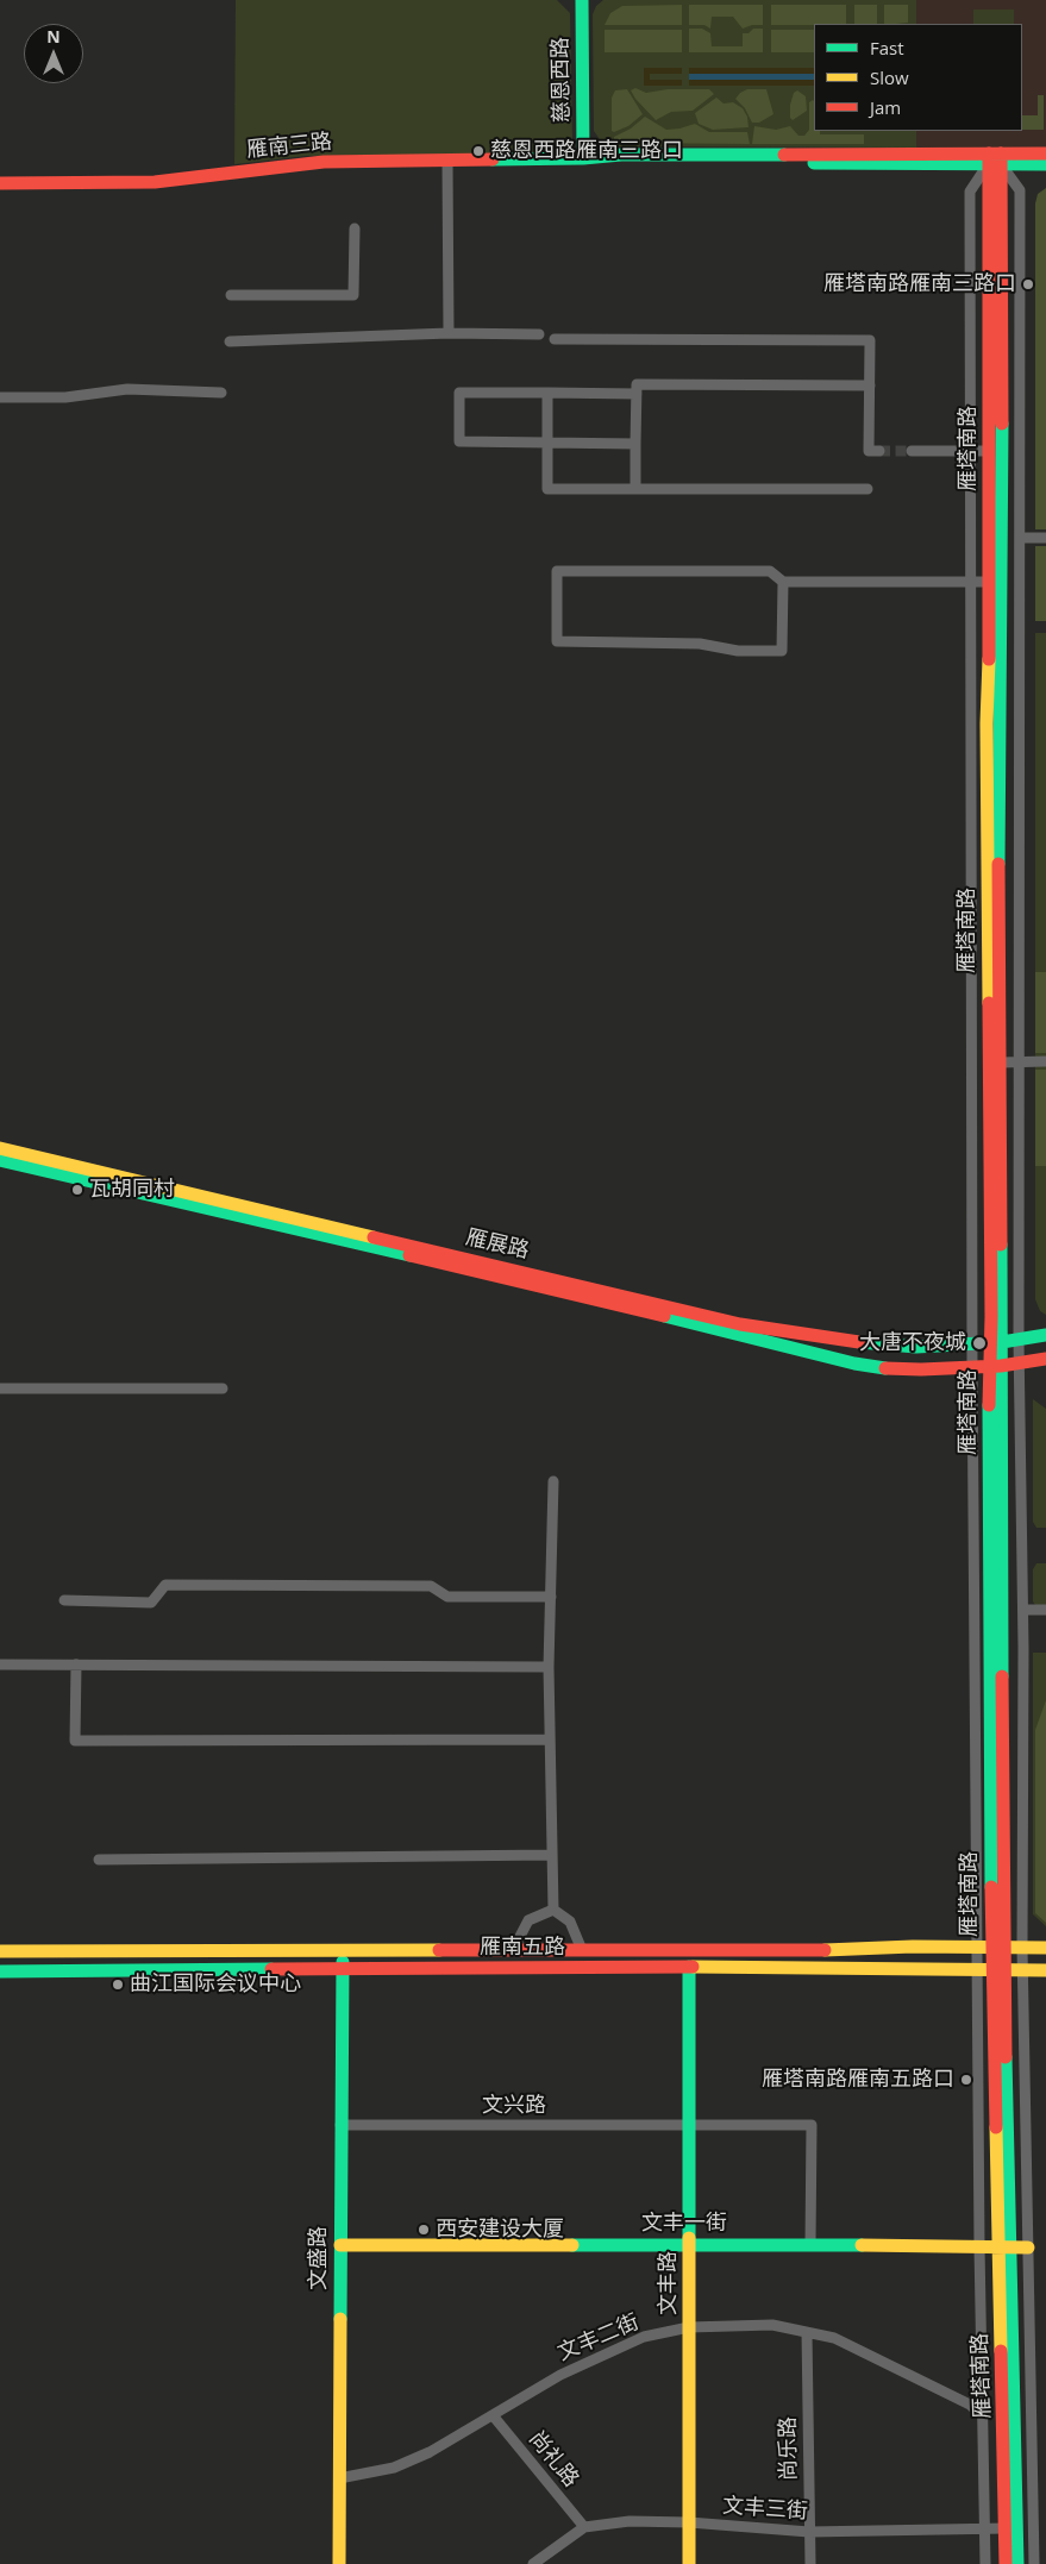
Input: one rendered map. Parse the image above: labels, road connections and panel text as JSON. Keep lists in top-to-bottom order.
{
  "streets": {
    "main road": [
      "慈恩西路",
      "雁南三路",
      "雁塔南路",
      "雁展路",
      "雁南五路",
      "文丰一街",
      "文盛路",
      "文丰路"
    ],
    "street": [
      "文兴路",
      "文丰二街",
      "尚乐路",
      "尚礼路",
      "文丰三街"
    ]
  },
  "crossings": [
    ["慈恩西路", "雁南三路"],
    ["雁南三路", "雁塔南路"],
    ["雁塔南路", "雁展路"],
    ["雁塔南路", "雁南五路"],
    ["雁塔南路", "文丰一街"],
    ["雁塔南路", "文丰三街"],
    ["雁南五路", "文盛路"],
    ["雁南五路", "文丰路"],
    ["文兴路", "文丰一街"],
    ["文兴路", "文盛路"],
    ["文兴路", "文丰路"],
    ["文丰一街", "文盛路"],
    ["文丰一街", "文丰路"],
    ["文盛路", "文丰二街"],
    ["文丰路", "文丰二街"],
    ["文丰路", "文丰三街"],
    ["文丰二街", "尚乐路"],
    ["文丰二街", "尚礼路"],
    ["尚乐路", "文丰三街"],
    ["尚礼路", "文丰三街"]
  ],
  "places": [
    "慈恩西路雁南三路口",
    "雁塔南路雁南三路口",
    "瓦胡同村",
    "大唐不夜城",
    "曲江国际会议中心",
    "雁塔南路雁南五路口",
    "西安建设大厦"
  ],
  "legend": ["Fast", "Slow", "Jam"],
  "north": "top"
}
